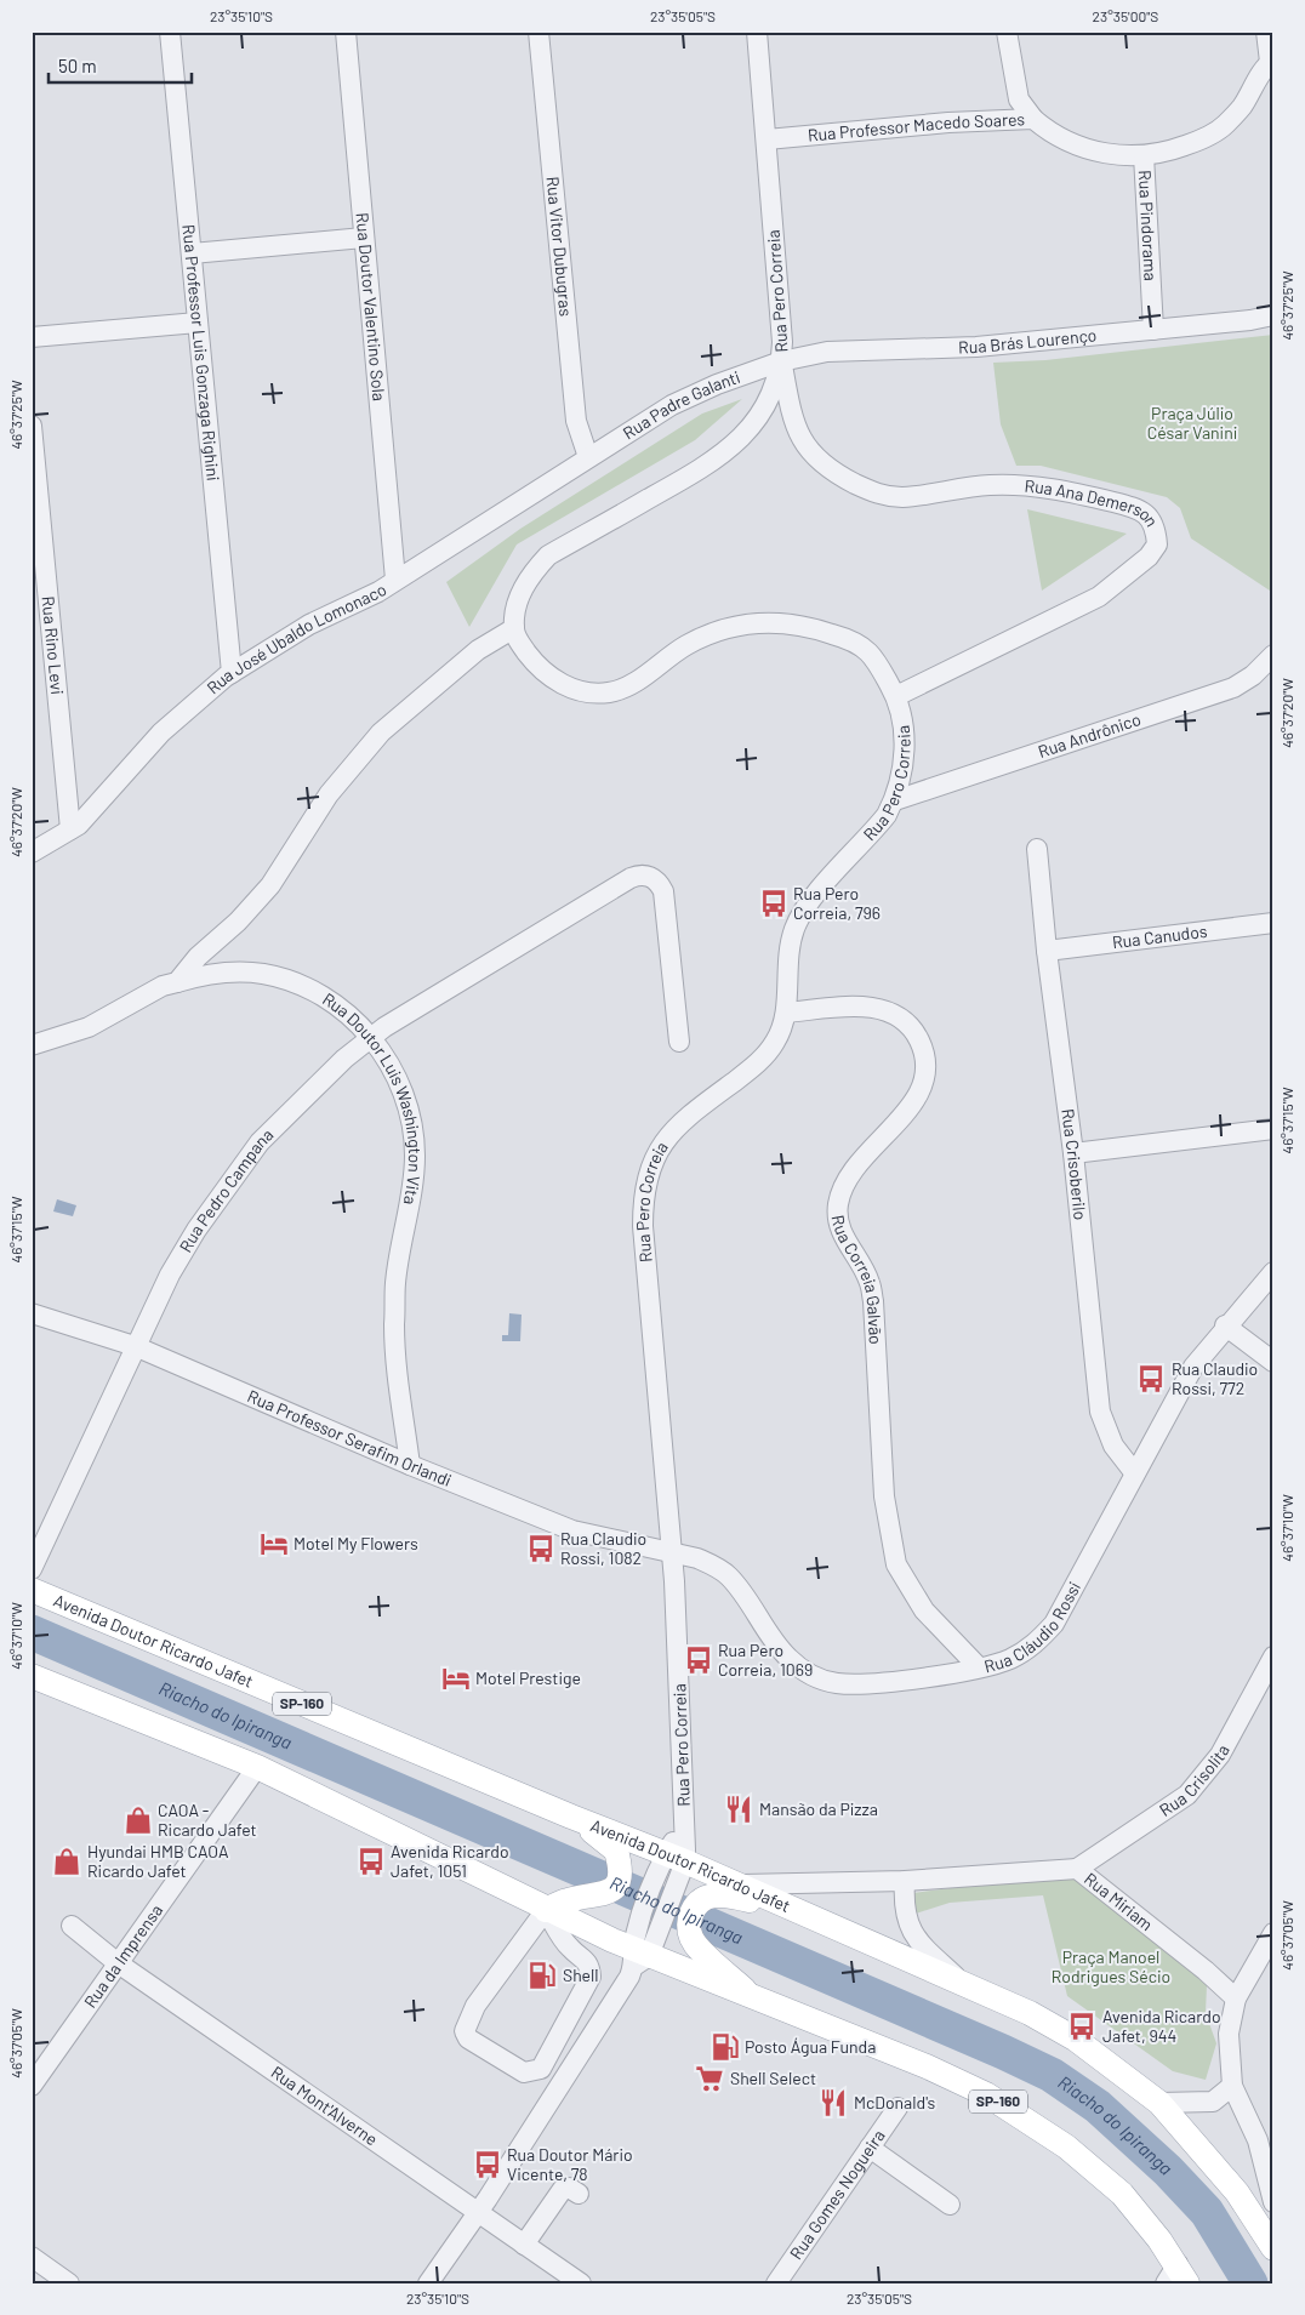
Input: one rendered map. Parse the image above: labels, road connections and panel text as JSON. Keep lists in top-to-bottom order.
{
  "streets": {
    "main road": ["Avenida Doutor Ricardo Jafet", "SP-160"],
    "street": [
      "Rua Professor Macedo Soares",
      "Rua Pindorama",
      "Rua Vitor Dubugras",
      "Rua Pero Correia",
      "Rua Doutor Valentino Sola",
      "Rua Brás Lourenço",
      "Rua Professor Luis Gonzaga Righini",
      "Rua Padre Galanti",
      "Rua Ana Demerson",
      "Rua José Ubaldo Lomonaco",
      "Rua Rino Levi",
      "Rua Andrônico",
      "Rua Canudos",
      "Rua Doutor Luis Washington Vita",
      "Rua Crisoberilo",
      "Rua Pedro Campana",
      "Rua Correia Galvão",
      "Rua Professor Serafim Orlandi",
      "Rua Cláudio Rossi",
      "Rua Crisolita",
      "Rua Miriam",
      "Rua da Imprensa",
      "Rua Mont'Alverne",
      "Rua Gomes Nogueira"
    ]
  },
  "crossings": [
    ["Rua Professor Macedo Soares", "Rua Pindorama"],
    ["Rua Professor Macedo Soares", "Rua Pero Correia"],
    ["Rua Pindorama", "Rua Brás Lourenço"],
    ["Rua Vitor Dubugras", "Rua Padre Galanti"],
    ["Rua Vitor Dubugras", "Rua José Ubaldo Lomonaco"],
    ["Rua Pero Correia", "Rua Brás Lourenço"],
    ["Rua Pero Correia", "Rua Padre Galanti"],
    ["Rua Pero Correia", "Rua Ana Demerson"],
    ["Rua Pero Correia", "Rua Andrônico"],
    ["Rua Pero Correia", "Rua Correia Galvão"],
    ["Rua Pero Correia", "Rua Professor Serafim Orlandi"],
    ["Rua Pero Correia", "Rua Cláudio Rossi"],
    ["Rua Pero Correia", "Avenida Doutor Ricardo Jafet"],
    ["Rua Pero Correia", "SP-160"],
    ["Rua Pero Correia", "Rua Mont'Alverne"],
    ["Rua Doutor Valentino Sola", "Rua José Ubaldo Lomonaco"],
    ["Rua Brás Lourenço", "Rua Padre Galanti"],
    ["Rua Brás Lourenço", "Rua Ana Demerson"],
    ["Rua Professor Luis Gonzaga Righini", "Rua José Ubaldo Lomonaco"],
    ["Rua Padre Galanti", "Rua Ana Demerson"],
    ["Rua Padre Galanti", "Rua José Ubaldo Lomonaco"],
    ["Rua José Ubaldo Lomonaco", "Rua Rino Levi"],
    ["Rua Canudos", "Rua Crisoberilo"],
    ["Rua Doutor Luis Washington Vita", "Rua Pedro Campana"],
    ["Rua Doutor Luis Washington Vita", "Rua Professor Serafim Orlandi"],
    ["Rua Crisoberilo", "Rua Cláudio Rossi"],
    ["Rua Pedro Campana", "Rua Professor Serafim Orlandi"],
    ["Rua Correia Galvão", "Rua Cláudio Rossi"],
    ["Rua Professor Serafim Orlandi", "Rua Cláudio Rossi"],
    ["Avenida Doutor Ricardo Jafet", "Rua Miriam"],
    ["SP-160", "Rua da Imprensa"],
    ["Rua Crisolita", "Rua Miriam"],
    ["Rua da Imprensa", "Rua Mont'Alverne"]
  ],
  "water": ["Riacho do Ipiranga"],
  "parks": ["Praça Júlio César Vanini", "Praça Manoel Rodrigues Sécio"],
  "places": {
    "bus stop": [
      "Rua Pero Correia, 796",
      "Rua Claudio Rossi, 772",
      "Rua Claudio Rossi, 1082",
      "Rua Pero Correia, 1069",
      "Avenida Ricardo Jafet, 1051",
      "Avenida Ricardo Jafet, 944",
      "Rua Doutor Mário Vicente, 78"
    ],
    "hotel": ["Motel My Flowers", "Motel Prestige"],
    "restaurant": ["Mansão da Pizza", "McDonald's"],
    "shop": ["CAOA - Ricardo Jafet", "Hyundai HMB CAOA Ricardo Jafet"],
    "fuel station": ["Shell", "Posto Água Funda"],
    "supermarket": ["Shell Select"]
  },
  "scale_bar": "50 m",
  "coordinates": [
    "23°35'10\"S",
    "23°35'05\"S",
    "23°35'00\"S",
    "46°37'25\"W",
    "46°37'20\"W",
    "46°37'15\"W",
    "46°37'10\"W",
    "46°37'05\"W"
  ]
}
